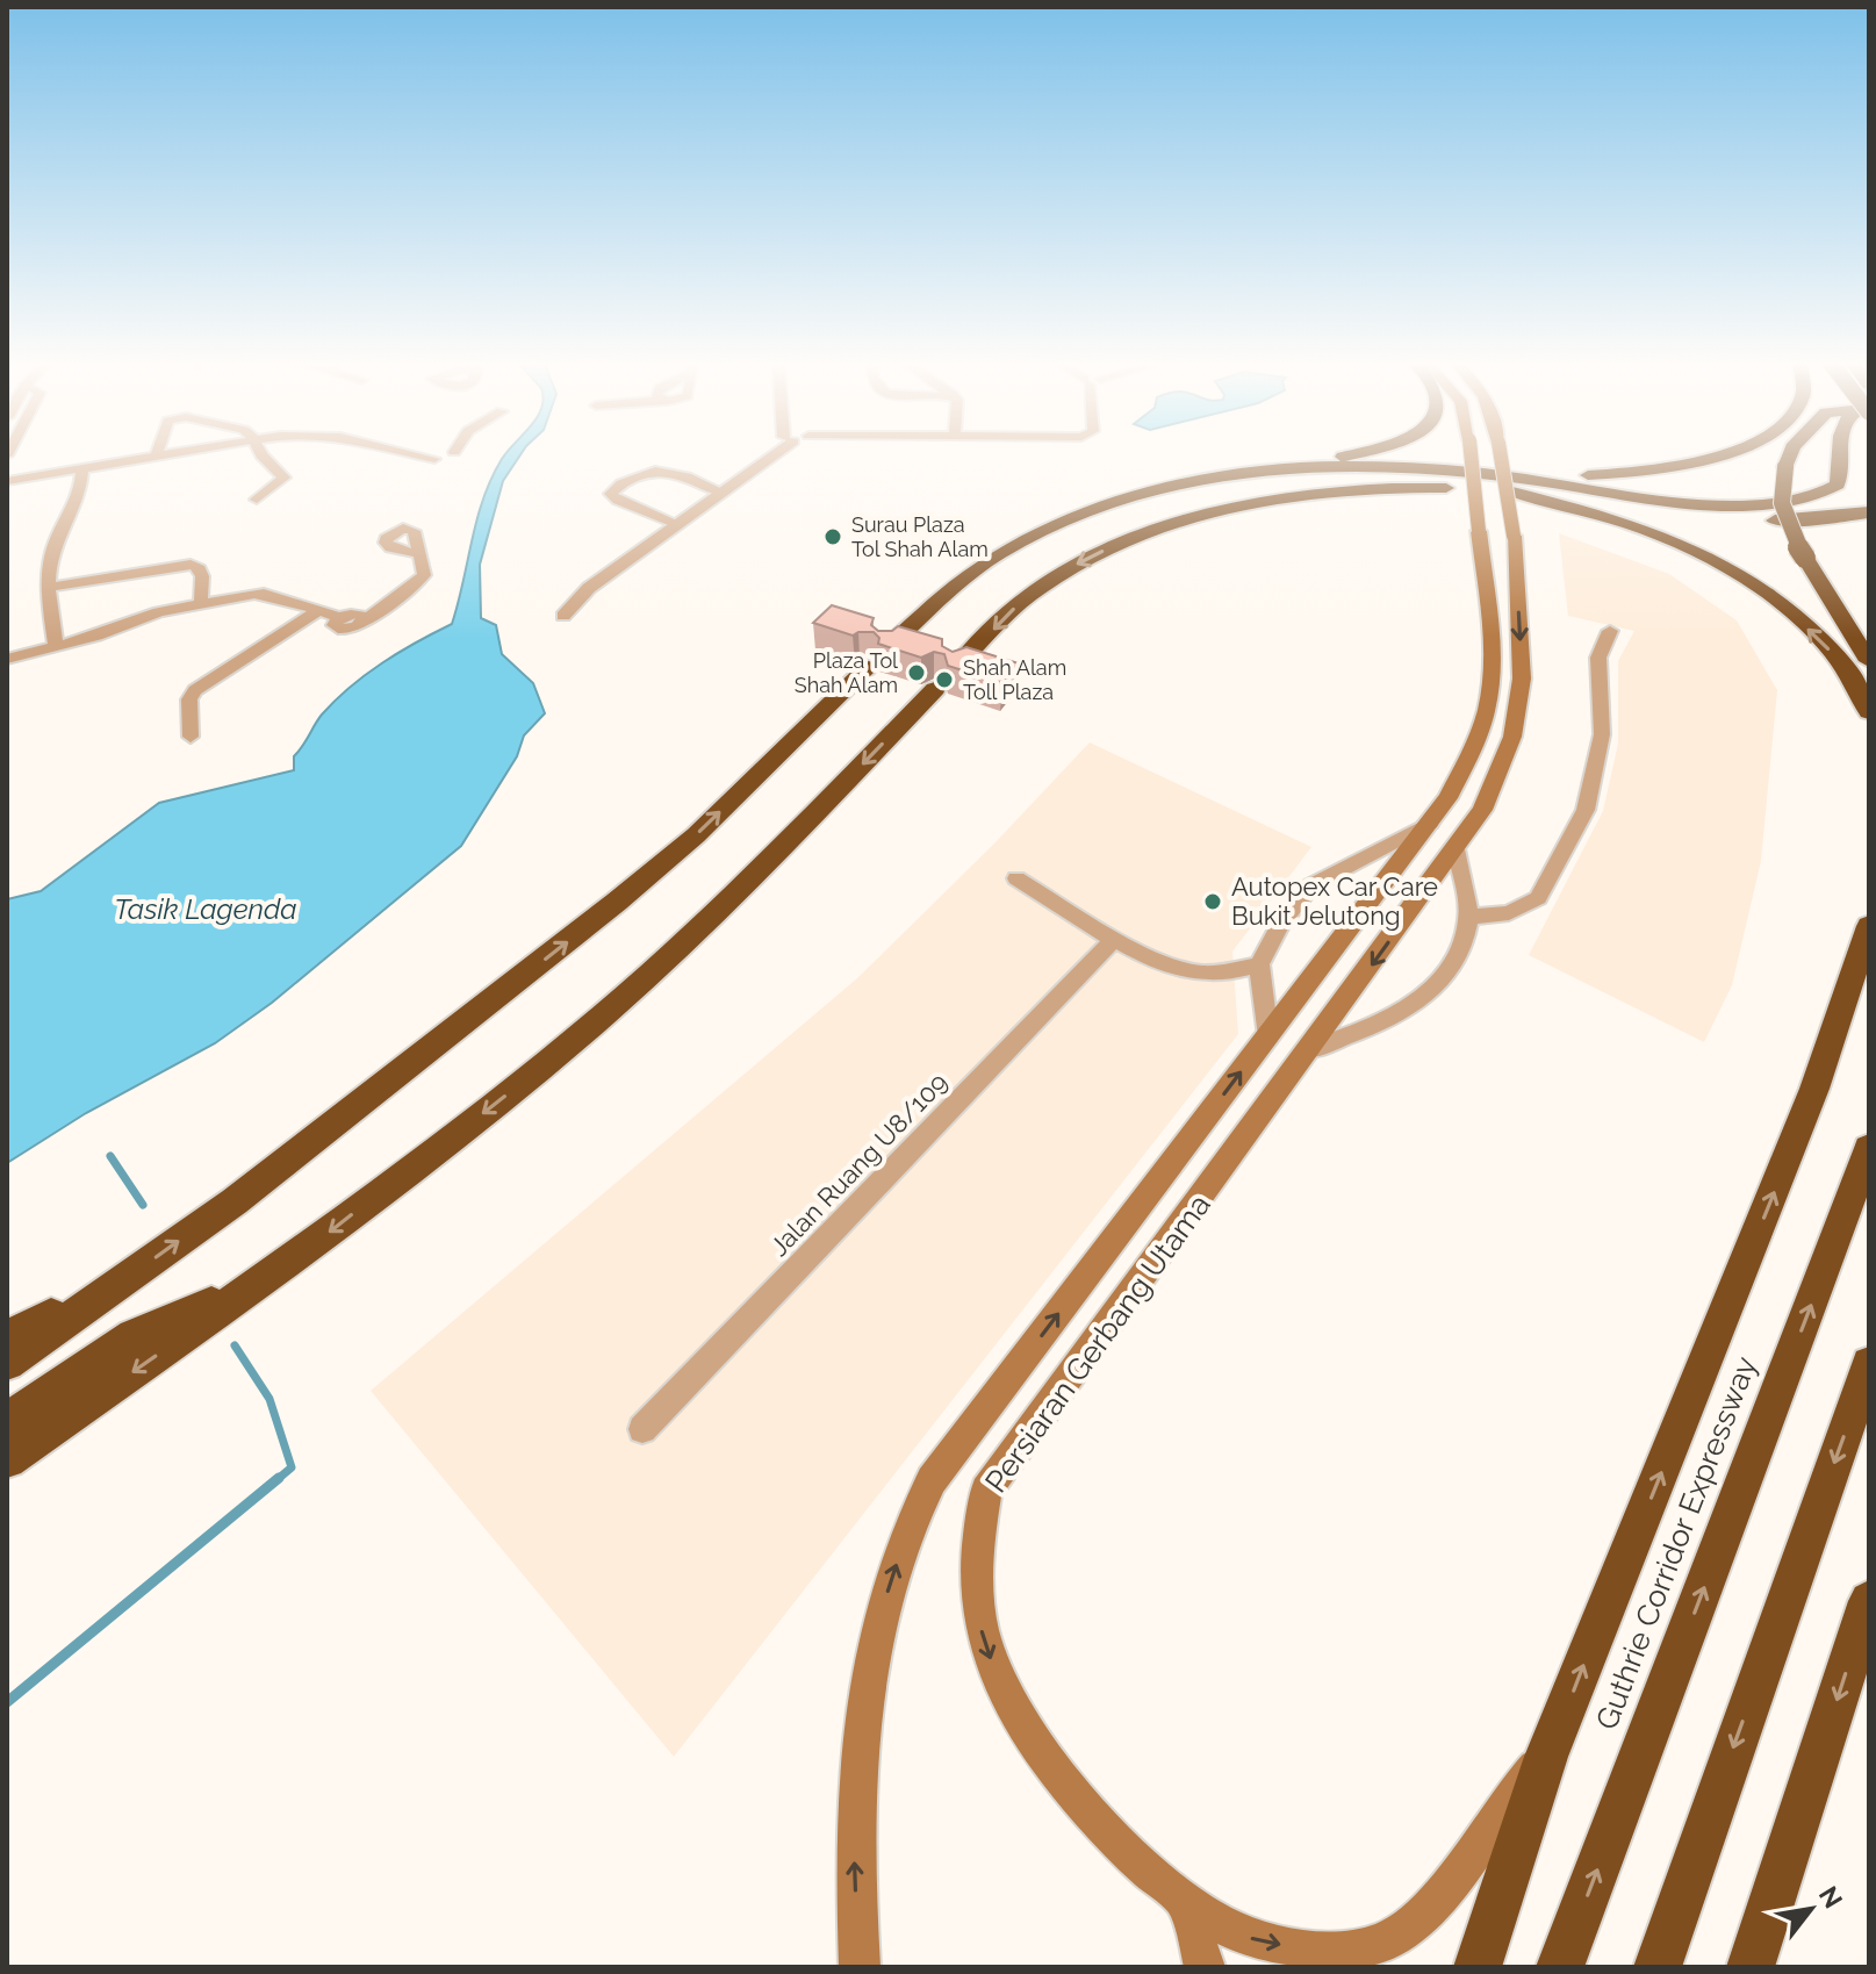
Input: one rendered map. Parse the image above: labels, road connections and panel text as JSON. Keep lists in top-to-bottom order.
{
  "streets": {
    "highway": ["Guthrie Corridor Expressway"],
    "main road": ["Persiaran Gerbang Utama"],
    "street": ["Jalan Ruang U8/109"]
  },
  "water": ["Tasik Lagenda"],
  "places": [
    "Surau Plaza Tol Shah Alam",
    "Plaza Tol Shah Alam",
    "Shah Alam Toll Plaza",
    "Autopex Car Care Bukit Jelutong"
  ],
  "north": "top right"
}
